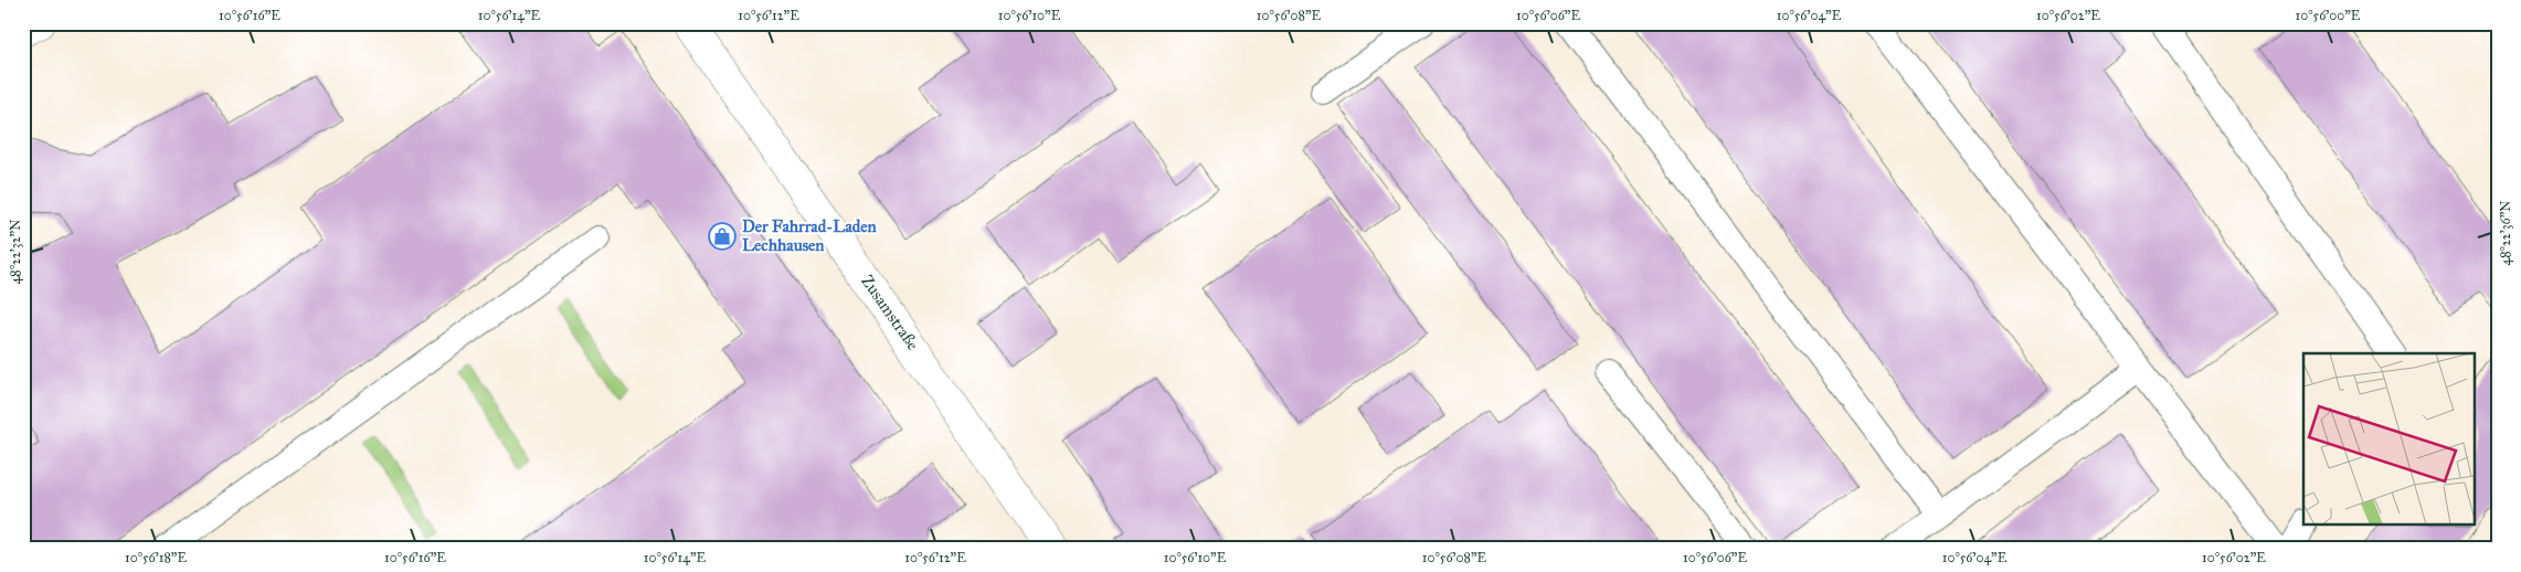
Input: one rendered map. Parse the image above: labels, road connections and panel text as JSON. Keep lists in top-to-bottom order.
{
  "streets": {
    "street": ["Zusamstraße"]
  },
  "places": {
    "shop": ["Der Fahrrad-Laden Lechhausen"]
  },
  "coordinates": [
    "10°56'16\"E",
    "10°56'14\"E",
    "10°56'12\"E",
    "10°56'10\"E",
    "10°56'08\"E",
    "10°56'06\"E",
    "10°56'04\"E",
    "10°56'02\"E",
    "10°56'00\"E",
    "48°22'36\"N",
    "48°22'32\"N",
    "10°56'18\"E"
  ]
}
